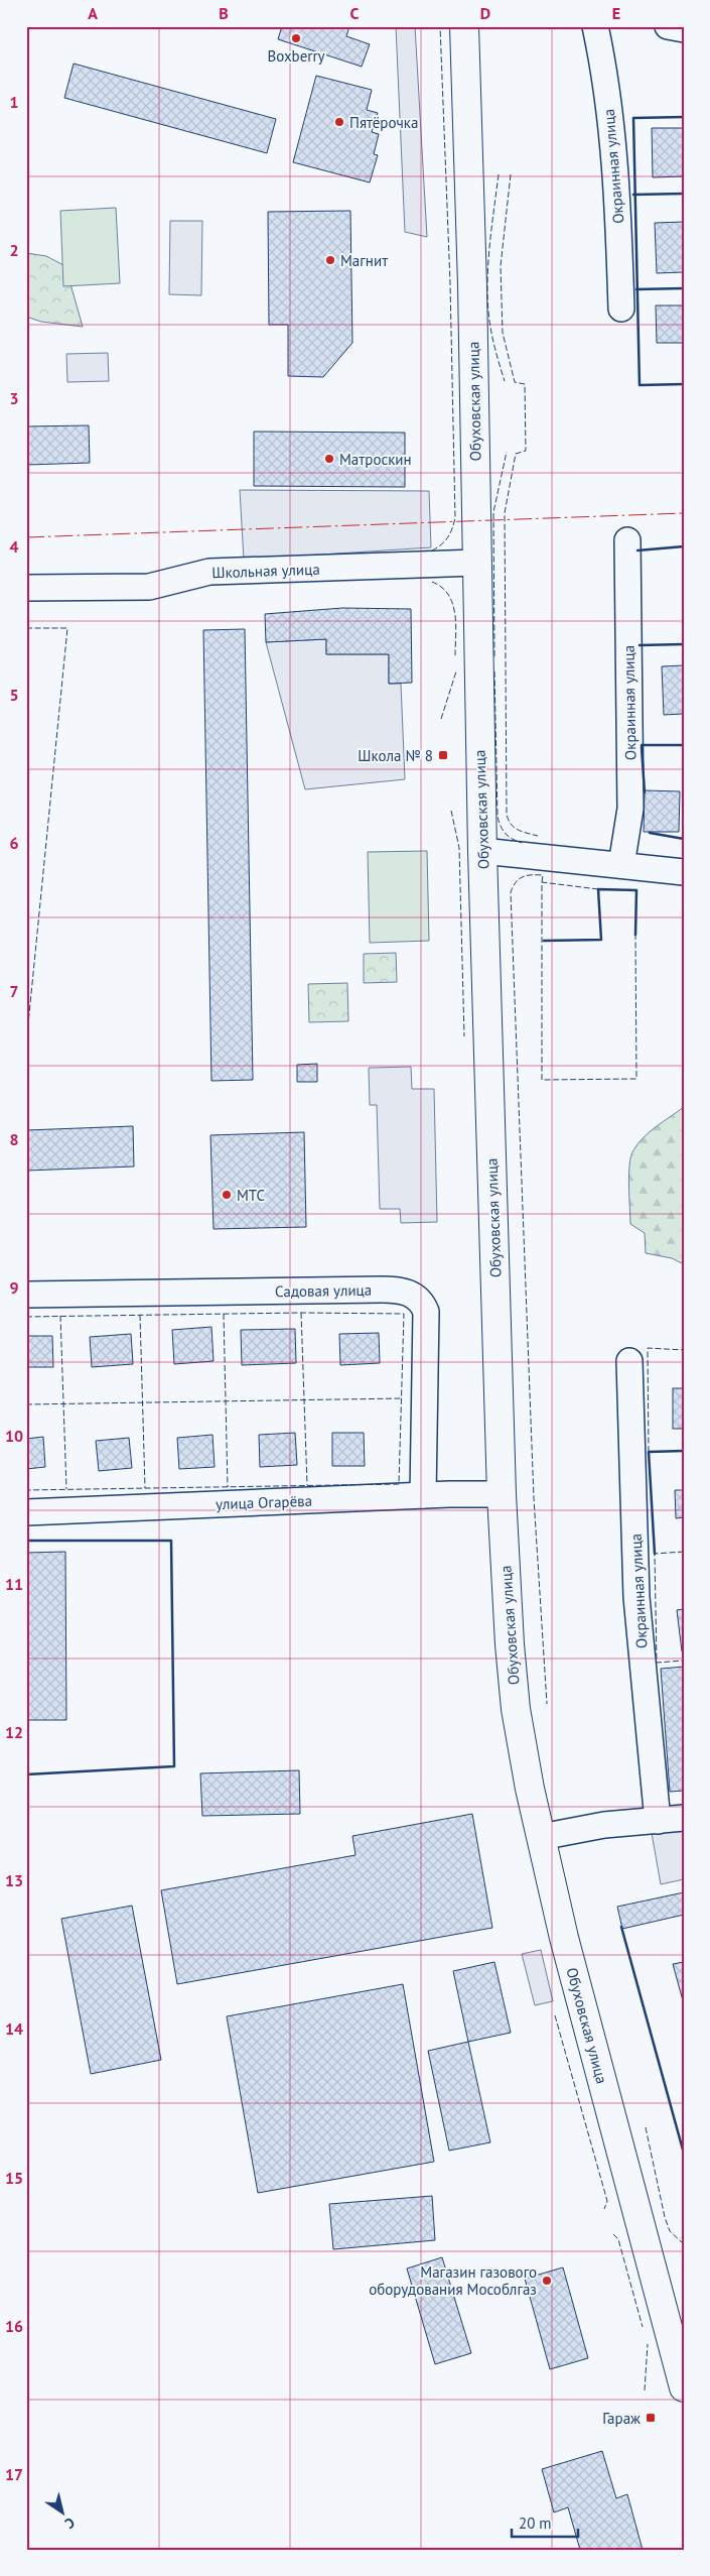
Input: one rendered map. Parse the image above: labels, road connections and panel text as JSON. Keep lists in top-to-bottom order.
{
  "streets": {
    "main road": ["Обуховская улица"],
    "street": [
      "Окраинная улица",
      "Школьная улица",
      "Садовая улица",
      "улица Огарёва"
    ]
  },
  "crossings": [
    ["Обуховская улица", "Школьная улица"],
    ["Обуховская улица", "улица Огарёва"],
    ["Садовая улица", "улица Огарёва"]
  ],
  "places": {
    "other": [
      "Boxberry",
      "Пятёрочка",
      "Магнит",
      "Матроскин",
      "МТС",
      "Магазин газового оборудования Мособлгаз"
    ],
    "transit": ["Школа № 8", "Гараж"]
  },
  "scale_bar": "20 m",
  "north": "bottom right",
  "grid": {
    "columns": [
      "A",
      "B",
      "C",
      "D",
      "E"
    ],
    "rows": [
      "1",
      "2",
      "3",
      "4",
      "5",
      "6",
      "7",
      "8",
      "9",
      "10",
      "11",
      "12",
      "13",
      "14",
      "15",
      "16",
      "17"
    ]
  }
}
